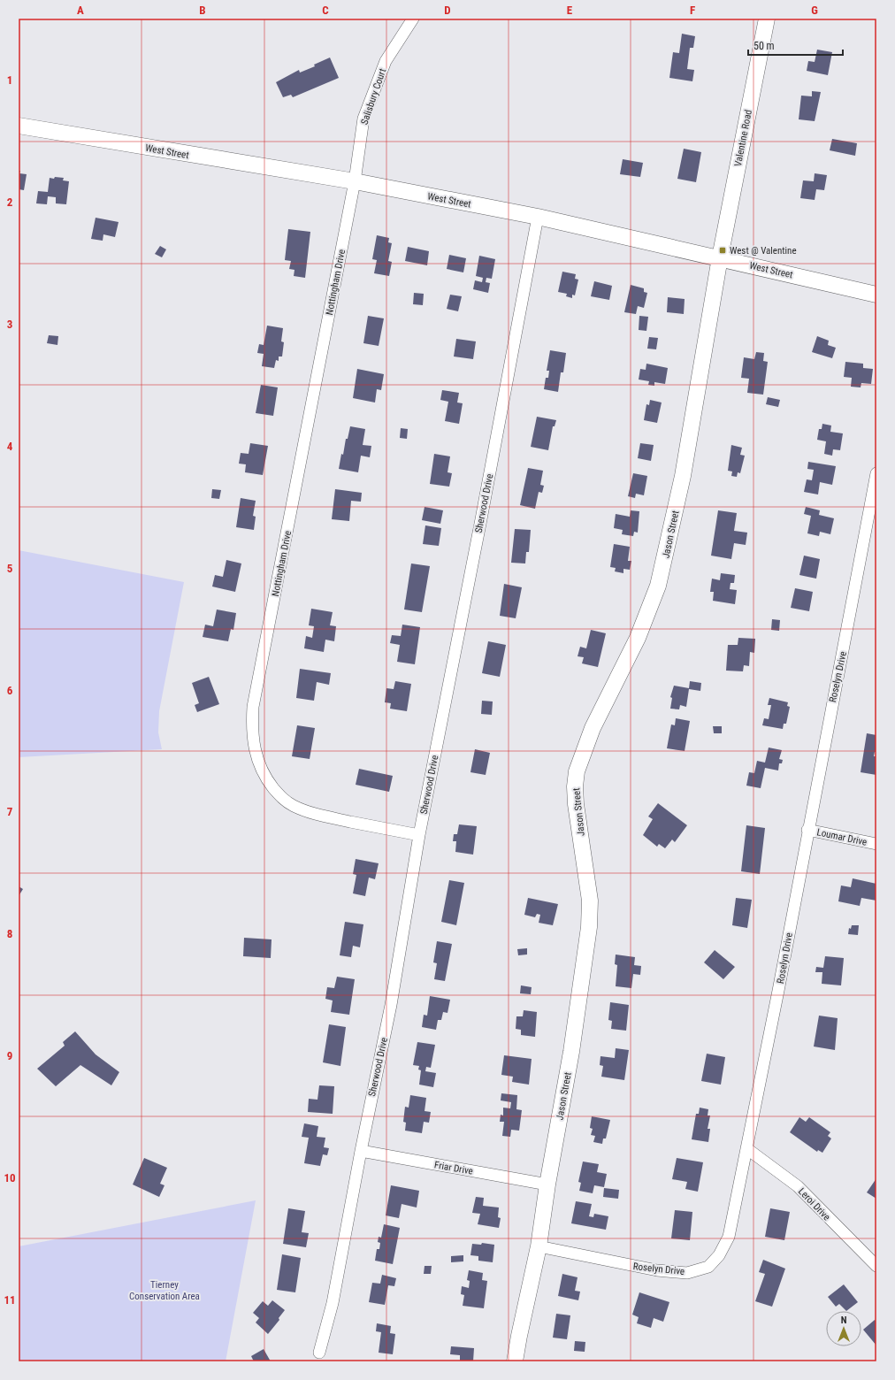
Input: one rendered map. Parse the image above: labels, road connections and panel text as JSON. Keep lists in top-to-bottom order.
{
  "streets": {
    "street": [
      "Salisbury Court",
      "Valentine Road",
      "West Street",
      "Nottingham Drive",
      "Sherwood Drive",
      "Jason Street",
      "Roselyn Drive",
      "Loumar Drive",
      "Friar Drive",
      "Leroi Drive"
    ]
  },
  "crossings": [
    ["Salisbury Court", "West Street"],
    ["Salisbury Court", "Nottingham Drive"],
    ["Valentine Road", "West Street"],
    ["Valentine Road", "Jason Street"],
    ["West Street", "Nottingham Drive"],
    ["West Street", "Sherwood Drive"],
    ["West Street", "Jason Street"],
    ["Nottingham Drive", "Sherwood Drive"],
    ["Sherwood Drive", "Friar Drive"],
    ["Jason Street", "Roselyn Drive"],
    ["Jason Street", "Friar Drive"],
    ["Roselyn Drive", "Loumar Drive"],
    ["Roselyn Drive", "Leroi Drive"]
  ],
  "parks": ["Tierney Conservation Area"],
  "places": {
    "transit": ["West @ Valentine"]
  },
  "scale_bar": "50 m",
  "north": "top",
  "grid": {
    "columns": [
      "A",
      "B",
      "C",
      "D",
      "E",
      "F",
      "G"
    ],
    "rows": [
      "1",
      "2",
      "3",
      "4",
      "5",
      "6",
      "7",
      "8",
      "9",
      "10",
      "11"
    ]
  }
}
